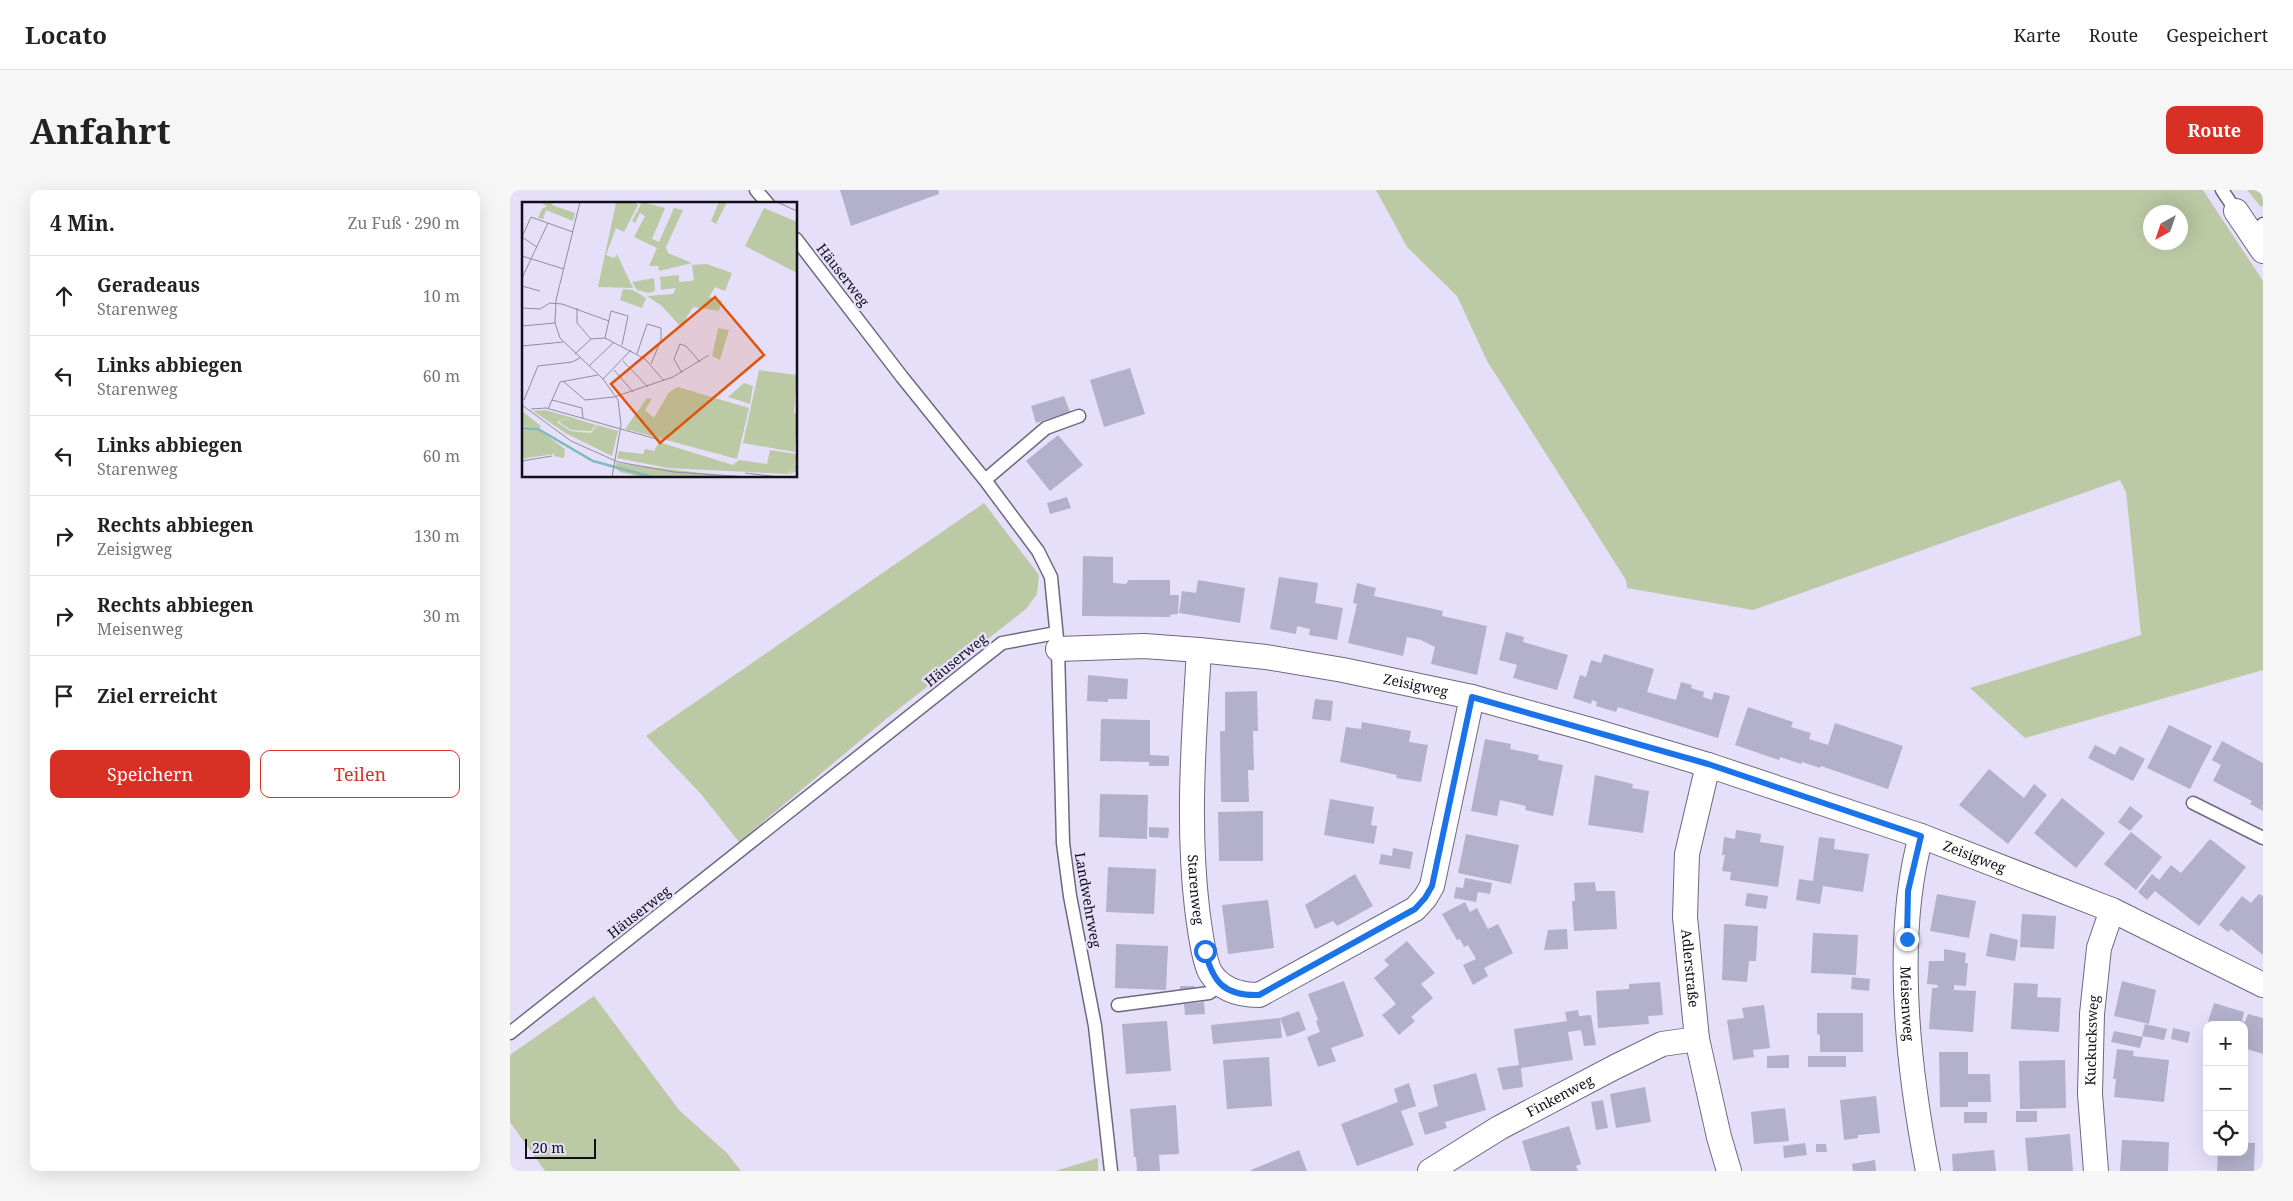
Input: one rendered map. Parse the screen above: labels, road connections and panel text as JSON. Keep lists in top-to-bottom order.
{
  "streets": {
    "street": [
      "Zeisigweg",
      "Starenweg",
      "Adlerstraße",
      "Meisenweg",
      "Kuckucksweg",
      "Finkenweg"
    ],
    "lane": ["Häuserweg", "Landwehrweg"]
  },
  "crossings": [
    ["Häuserweg", "Zeisigweg"],
    ["Häuserweg", "Landwehrweg"],
    ["Zeisigweg", "Starenweg"],
    ["Zeisigweg", "Landwehrweg"],
    ["Zeisigweg", "Adlerstraße"],
    ["Zeisigweg", "Meisenweg"],
    ["Zeisigweg", "Kuckucksweg"],
    ["Adlerstraße", "Finkenweg"]
  ],
  "scale_bar": "20 m",
  "north": "bottom left",
  "page": {
    "header": "Locato",
    "nav": ["Karte", "Route", "Gespeichert"],
    "buttons": [
      "Route",
      ["Speichern", "Teilen"]
    ],
    "title": "Anfahrt",
    "heading": ["4 Min.", "Zu Fuß · 290 m"],
    "list": [
      ["Geradeaus", "Starenweg", "10 m"],
      ["Links abbiegen", "Starenweg", "60 m"],
      ["Links abbiegen", "Starenweg", "60 m"],
      ["Rechts abbiegen", "Zeisigweg", "130 m"],
      ["Rechts abbiegen", "Meisenweg", "30 m"],
      "Ziel erreicht"
    ],
    "map_buttons": ["+", "−"],
    "scale": "20 m"
  }
}
